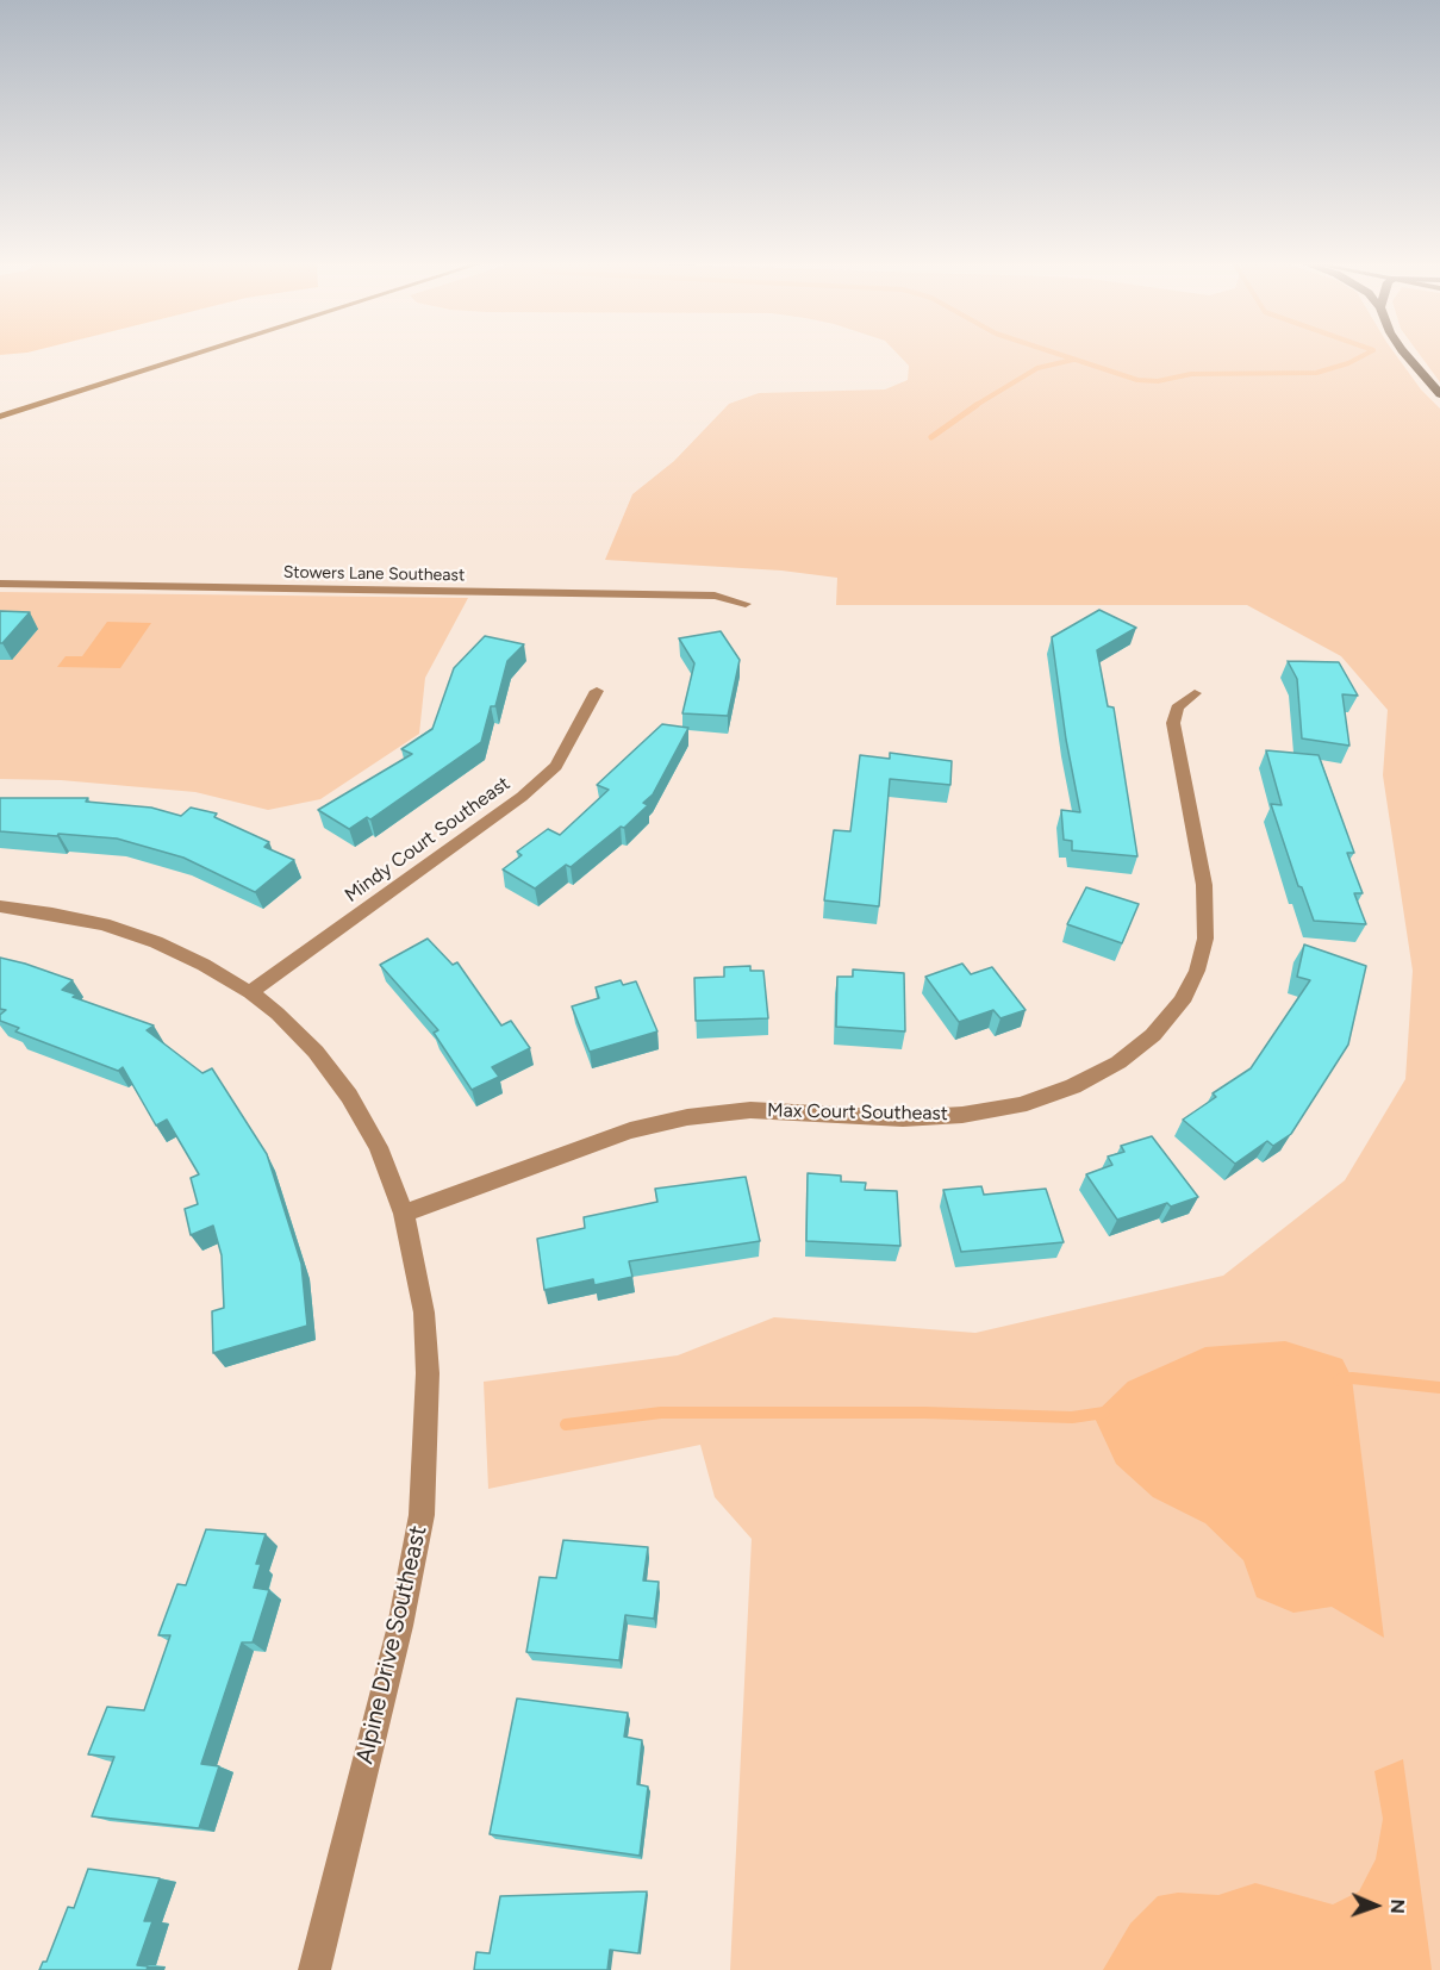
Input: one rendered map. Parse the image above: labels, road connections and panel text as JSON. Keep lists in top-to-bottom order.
{
  "streets": {
    "street": [
      "Stowers Lane Southeast",
      "Mindy Court Southeast",
      "Max Court Southeast",
      "Alpine Drive Southeast"
    ]
  },
  "crossings": [
    ["Mindy Court Southeast", "Alpine Drive Southeast"],
    ["Max Court Southeast", "Alpine Drive Southeast"]
  ],
  "north": "right"
}
